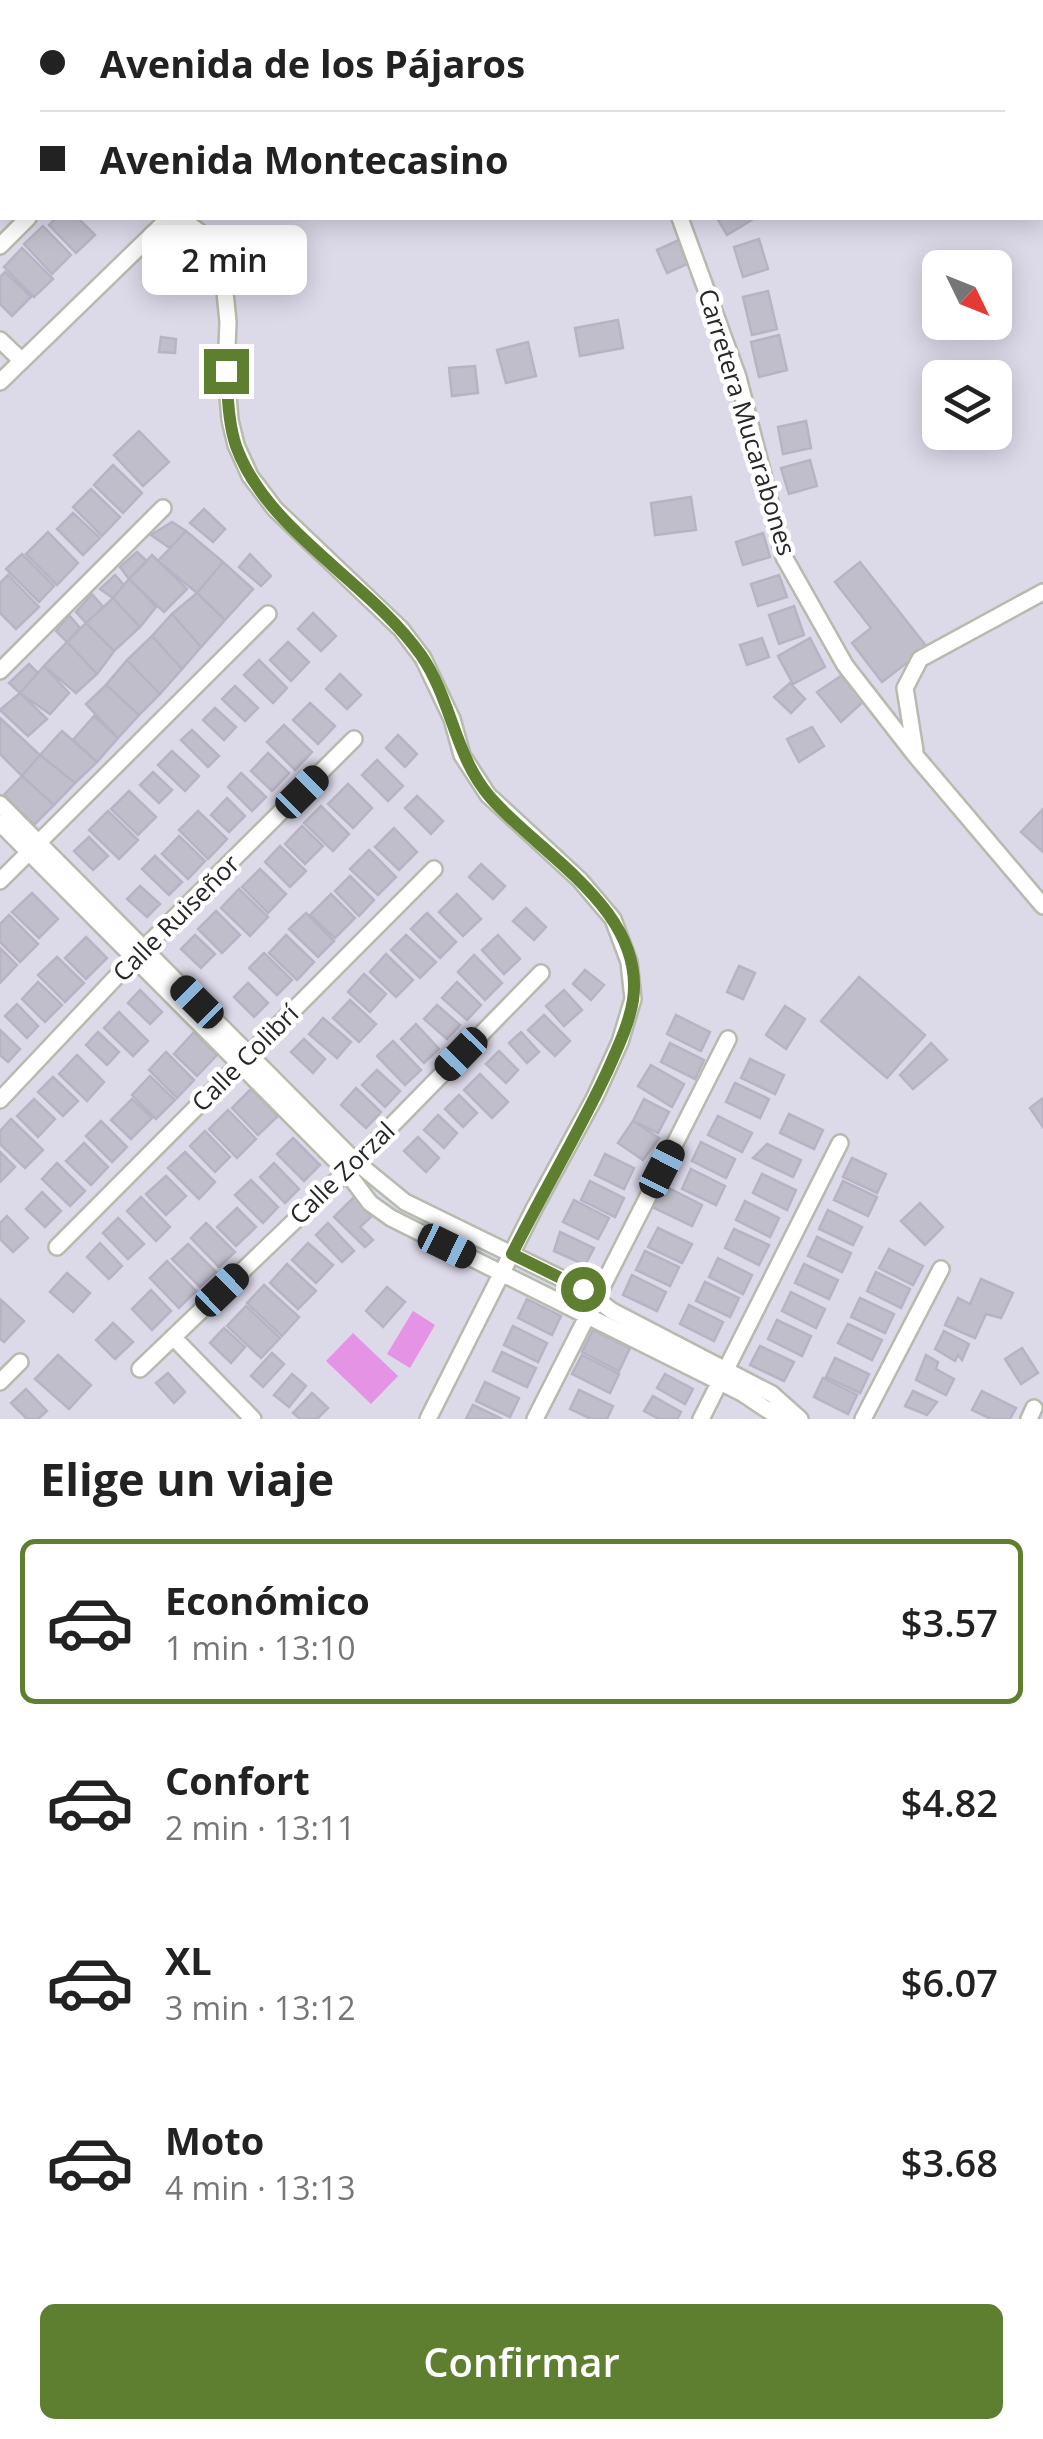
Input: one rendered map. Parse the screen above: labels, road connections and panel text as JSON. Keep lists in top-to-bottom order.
{
  "streets": {
    "street": [
      "Carretera Mucarabones",
      "Calle Ruiseñor",
      "Calle Colibrí",
      "Calle Zorzal"
    ]
  },
  "north": "bottom right",
  "page": {
    "banner": ["Avenida de los Pájaros", "Avenida Montecasino"],
    "bubble": "2 min",
    "heading": "Elige un viaje",
    "list": [
      {
        "name": "Económico",
        "note": "1 min · 13:10",
        "value": "$3.57"
      },
      {
        "name": "Confort",
        "note": "2 min · 13:11",
        "value": "$4.82"
      },
      {
        "name": "XL",
        "note": "3 min · 13:12",
        "value": "$6.07"
      },
      {
        "name": "Moto",
        "note": "4 min · 13:13",
        "value": "$3.68"
      }
    ],
    "buttons": "Confirmar"
  }
}
